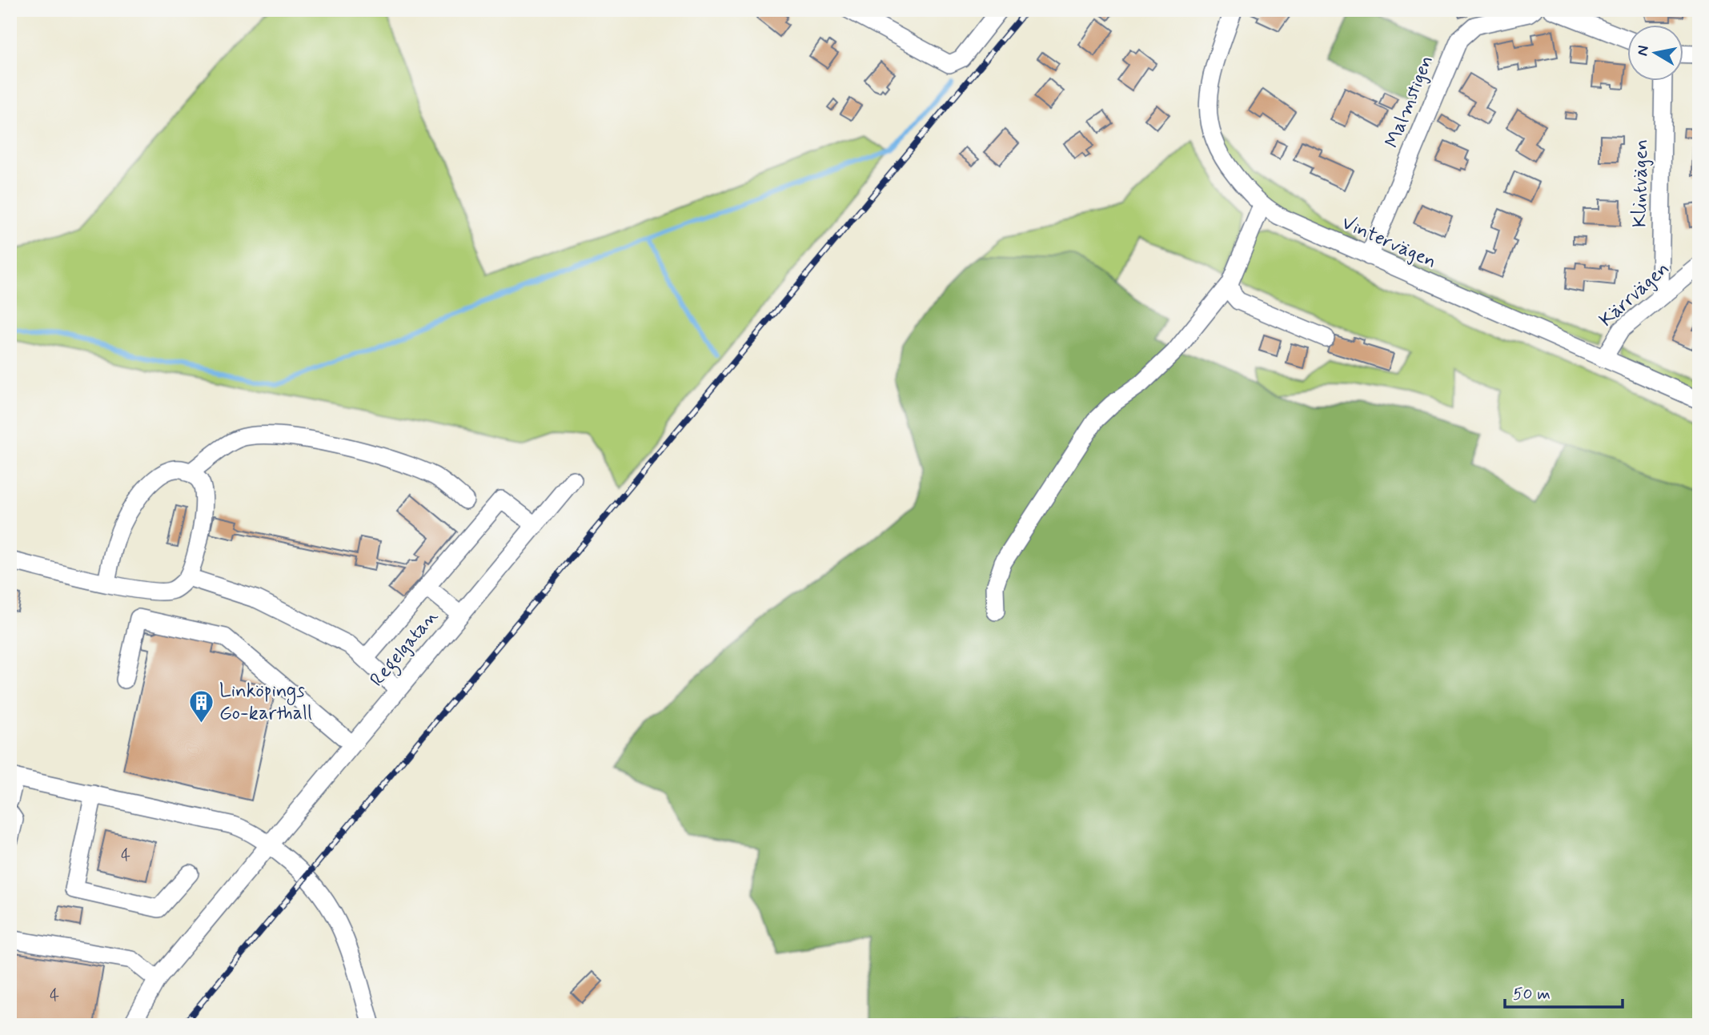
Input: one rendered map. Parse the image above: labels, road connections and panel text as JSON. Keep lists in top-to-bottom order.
{
  "streets": {
    "street": [
      "Malmstigen",
      "Klintvägen",
      "Vintervägen",
      "Kärrvägen",
      "Regelgatan"
    ]
  },
  "crossings": [
    ["Malmstigen", "Vintervägen"],
    ["Klintvägen", "Kärrvägen"],
    ["Vintervägen", "Kärrvägen"]
  ],
  "places": {
    "building": ["Linköpings Go-karthall"]
  },
  "house_numbers": ["4", "4"],
  "scale_bar": "50 m",
  "north": "left"
}
